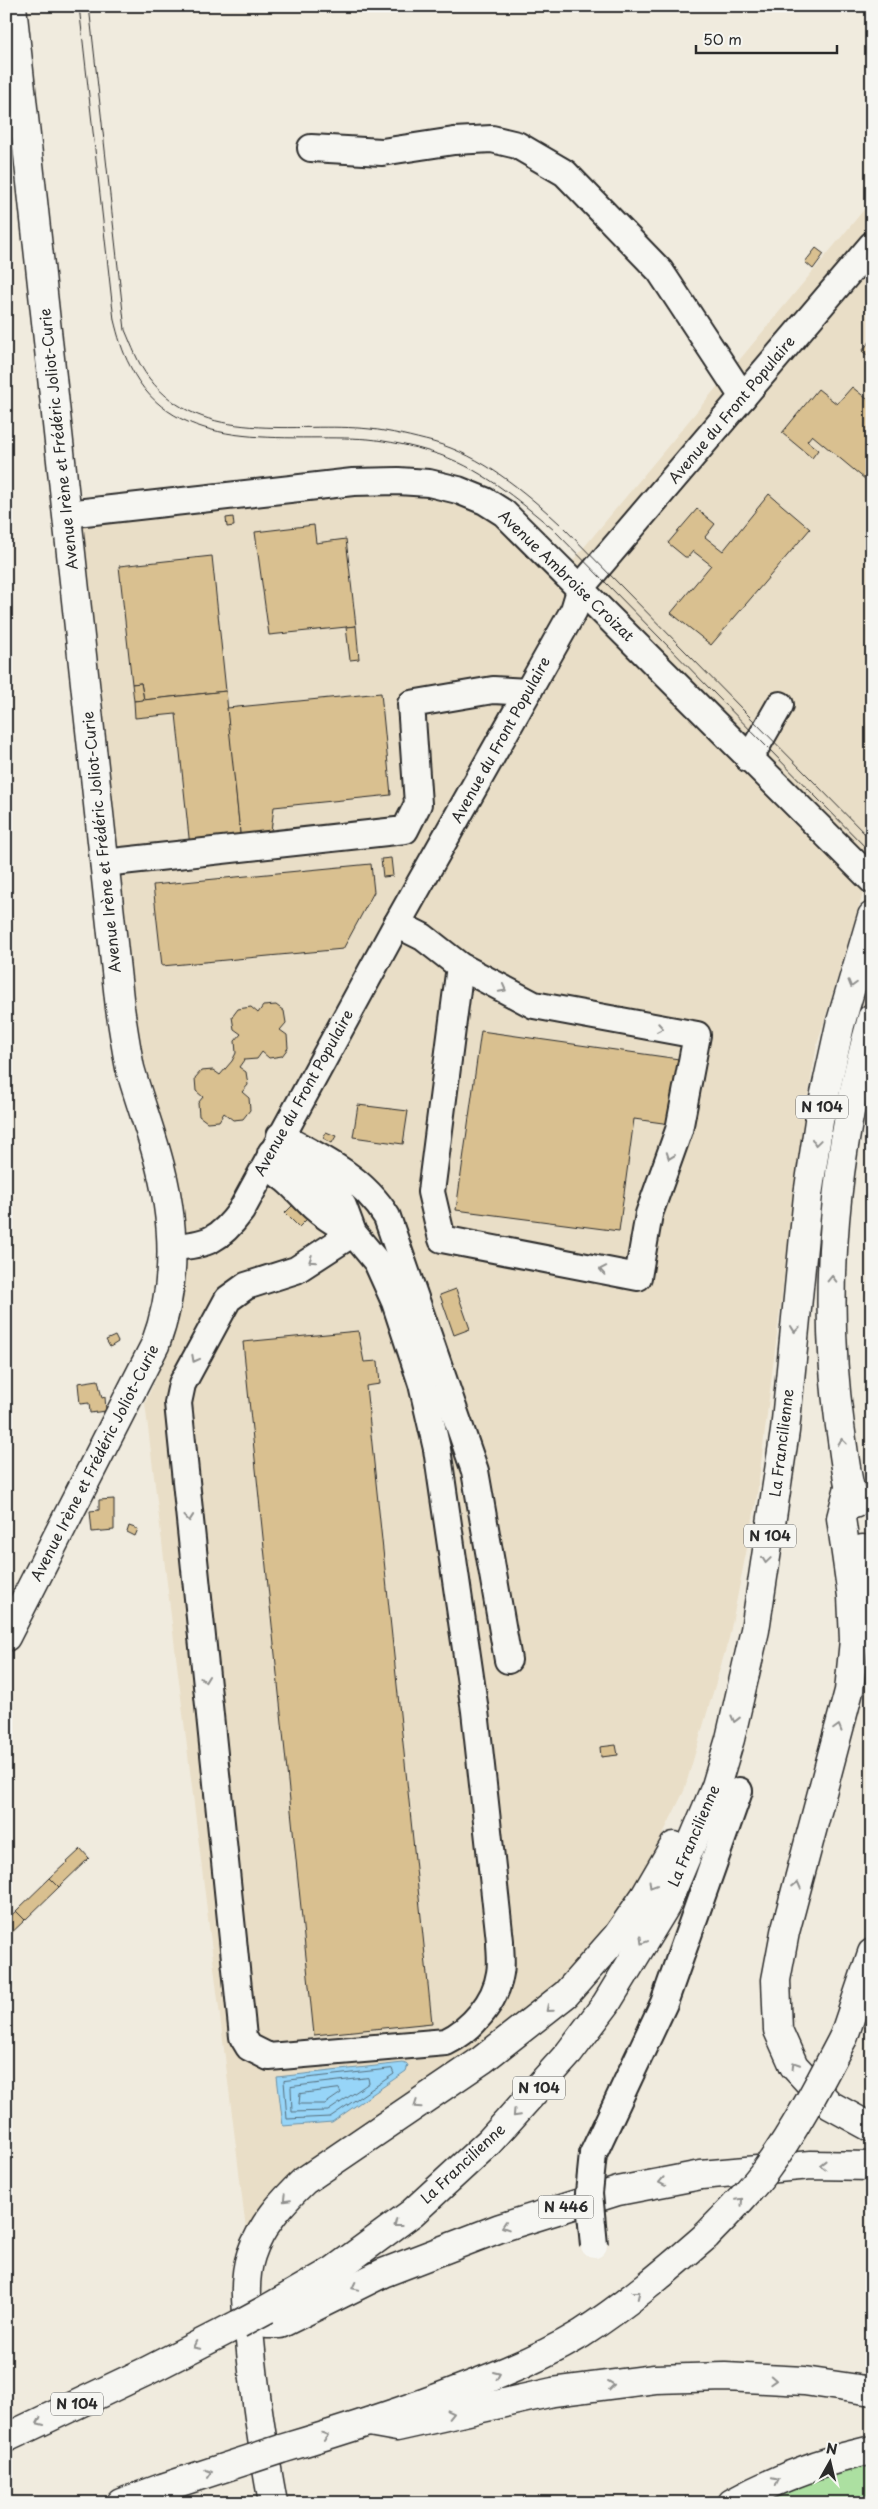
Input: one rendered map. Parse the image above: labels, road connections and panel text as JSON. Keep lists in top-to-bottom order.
{
  "streets": {
    "main road": [
      "Avenue Irène et Frédéric Joliot-Curie",
      "N 104",
      "La Francilienne",
      "N 446"
    ],
    "street": ["Avenue du Front Populaire", "Avenue Ambroise Croizat"]
  },
  "crossings": [
    ["Avenue du Front Populaire", "Avenue Irène et Frédéric Joliot-Curie"],
    ["Avenue du Front Populaire", "Avenue Ambroise Croizat"],
    ["Avenue Irène et Frédéric Joliot-Curie", "Avenue Ambroise Croizat"],
    ["La Francilienne", "N 446"]
  ],
  "scale_bar": "50 m",
  "north": "top"
}
